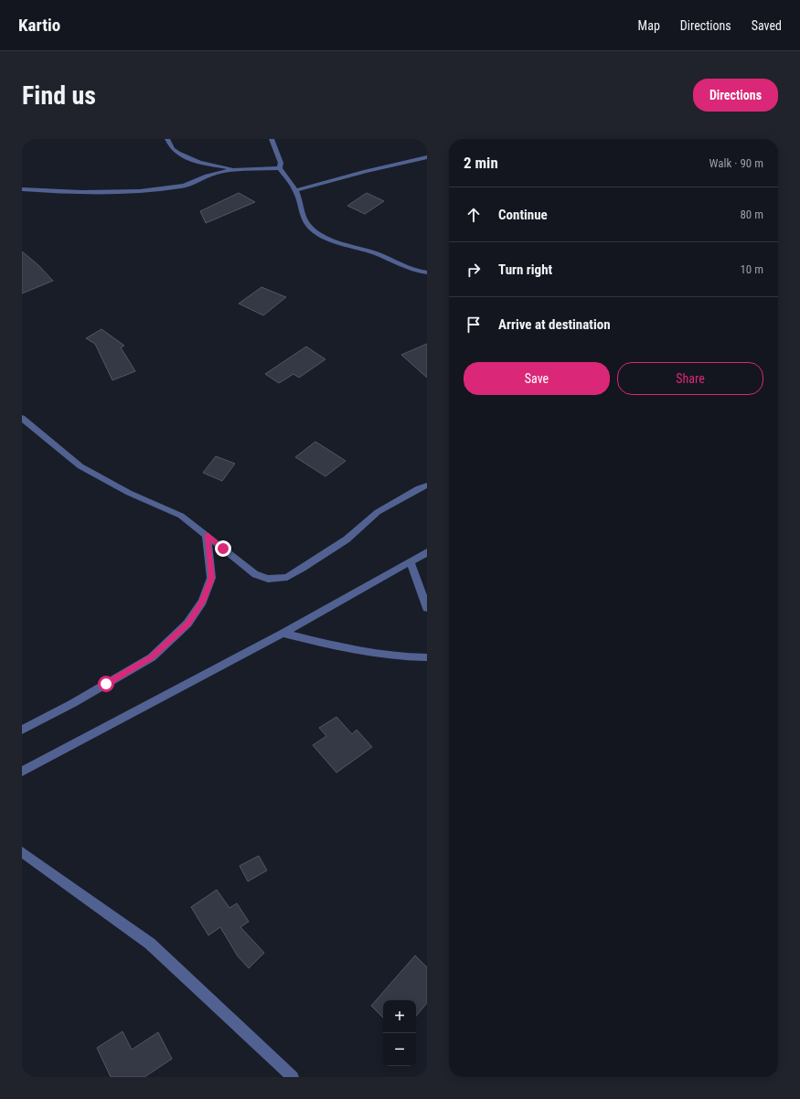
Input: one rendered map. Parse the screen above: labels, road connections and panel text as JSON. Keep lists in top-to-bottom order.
{
  "page": {
    "header": "Kartio",
    "nav": ["Map", "Directions", "Saved"],
    "buttons": [
      "Directions",
      ["Save", "Share"]
    ],
    "title": "Find us",
    "heading": ["2 min", "Walk · 90 m"],
    "list": [
      ["Continue", "80 m"],
      ["Turn right", "10 m"],
      "Arrive at destination"
    ],
    "map_buttons": ["+", "−"]
  }
}
